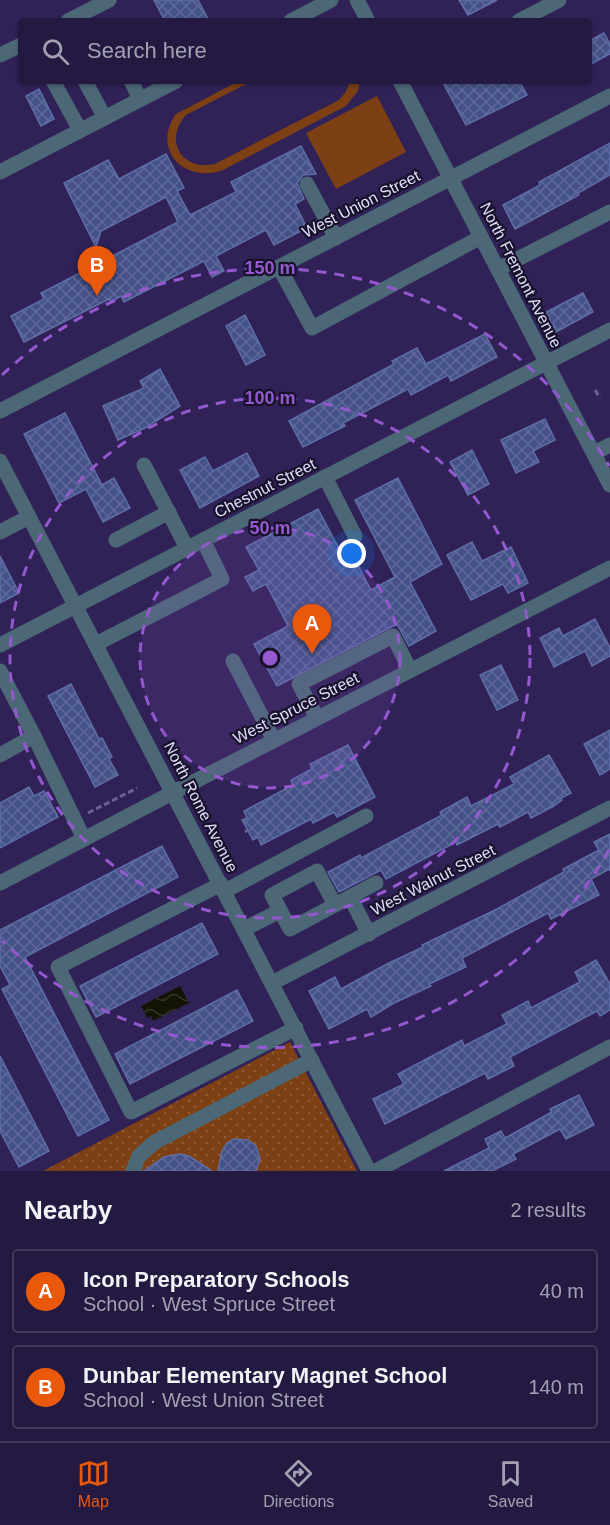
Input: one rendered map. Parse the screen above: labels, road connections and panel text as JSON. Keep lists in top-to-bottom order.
{
  "streets": {
    "street": [
      "West Union Street",
      "North Fremont Avenue",
      "Chestnut Street",
      "West Spruce Street",
      "North Rome Avenue",
      "West Walnut Street"
    ]
  },
  "crossings": [
    ["West Union Street", "North Fremont Avenue"],
    ["North Fremont Avenue", "Chestnut Street"],
    ["Chestnut Street", "North Rome Avenue"],
    ["West Spruce Street", "North Rome Avenue"],
    ["North Rome Avenue", "West Walnut Street"]
  ],
  "page": {
    "search": "Search here",
    "pins": ["B", "A"],
    "heading": ["Nearby", "2 results"],
    "list": [
      {
        "mark": "A",
        "name": "Icon Preparatory Schools",
        "note": "School · West Spruce Street",
        "value": "40 m"
      },
      {
        "mark": "B",
        "name": "Dunbar Elementary Magnet School",
        "note": "School · West Union Street",
        "value": "140 m"
      }
    ],
    "nav": ["Map", "Directions", "Saved"]
  },
  "rings": ["150 m", "100 m", "50 m"]
}
